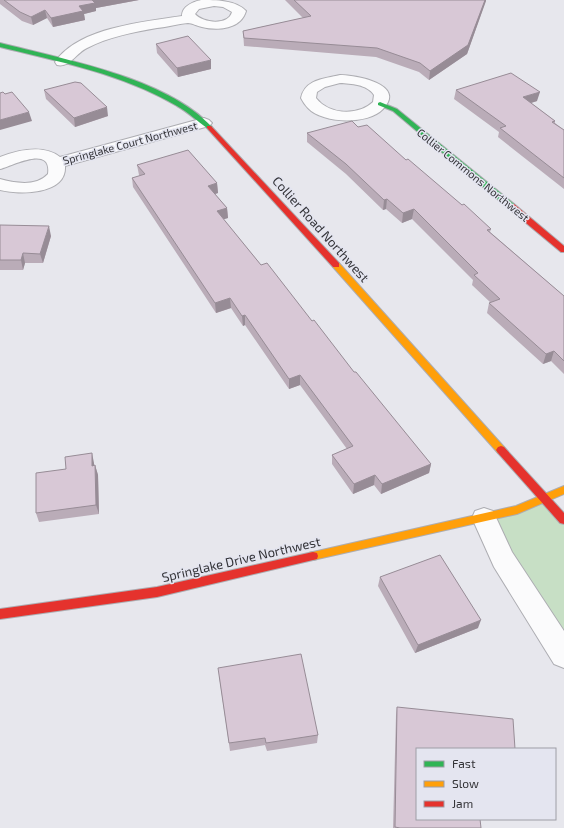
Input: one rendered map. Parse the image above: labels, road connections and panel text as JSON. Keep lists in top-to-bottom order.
{
  "streets": {
    "street": [
      "Springlake Court Northwest",
      "Collier Commons Northwest",
      "Collier Road Northwest",
      "Springlake Drive Northwest"
    ]
  },
  "crossings": [
    ["Springlake Court Northwest", "Collier Road Northwest"],
    ["Collier Road Northwest", "Springlake Drive Northwest"]
  ],
  "legend": ["Fast", "Slow", "Jam"]
}
